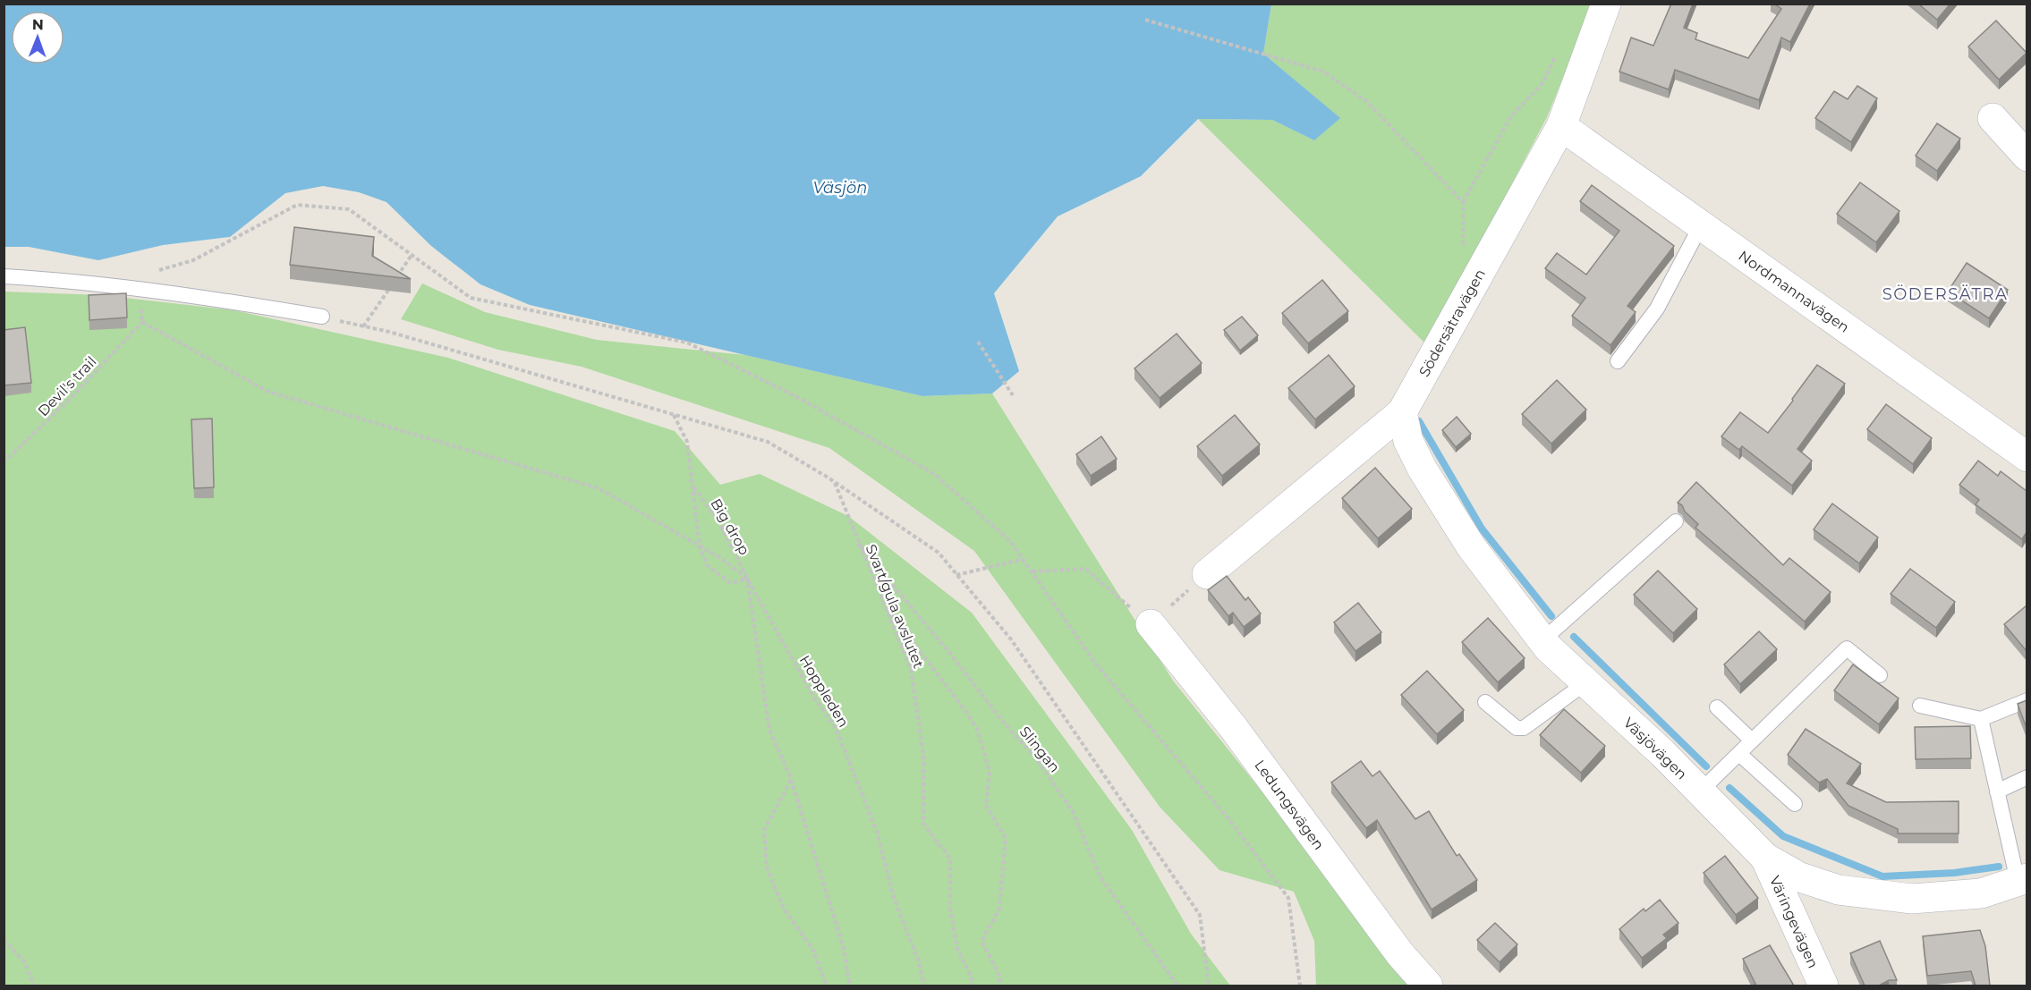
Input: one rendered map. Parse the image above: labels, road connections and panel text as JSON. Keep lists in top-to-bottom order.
{
  "streets": {
    "street": [
      "Nordmannavägen",
      "Södersätravägen",
      "Väsjövägen",
      "Ledungsvägen",
      "Väringevägen"
    ],
    "path": [
      "Devil's trail",
      "Big drop",
      "Svart/gula avslutet",
      "Hoppleden",
      "Slingan"
    ]
  },
  "crossings": [
    ["Nordmannavägen", "Södersätravägen"],
    ["Södersätravägen", "Väsjövägen"],
    ["Devil's trail", "Hoppleden"],
    ["Big drop", "Hoppleden"],
    ["Svart/gula avslutet", "Slingan"],
    ["Väsjövägen", "Väringevägen"]
  ],
  "districts": ["SÖDERSÄTRA"],
  "water": ["Väsjön"],
  "north": "top"
}
